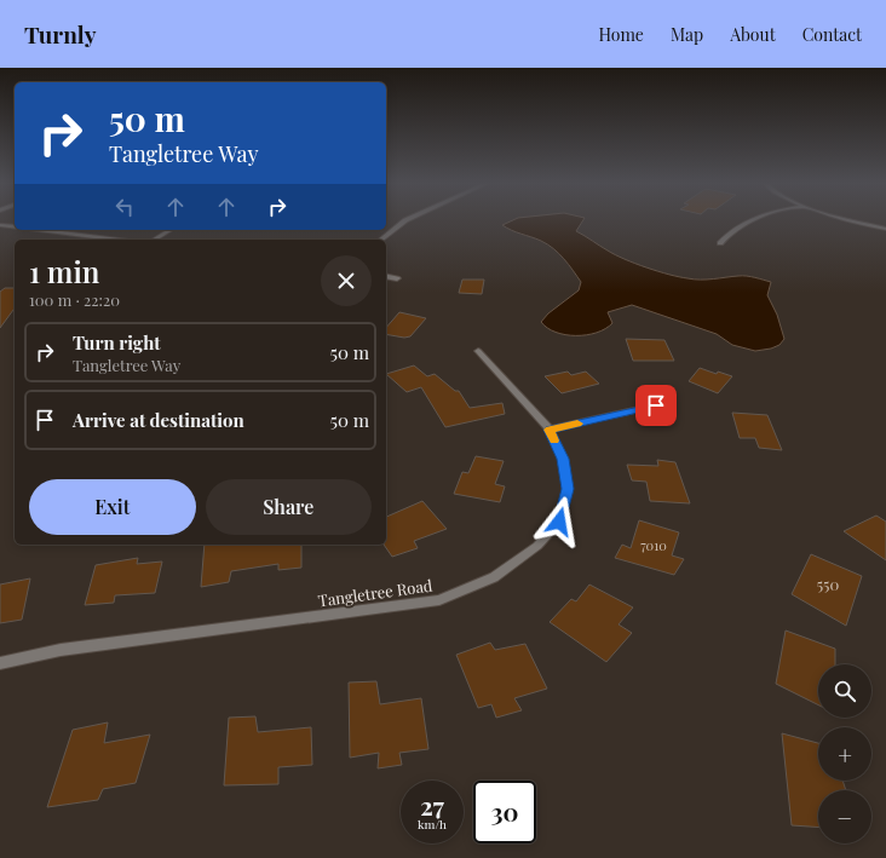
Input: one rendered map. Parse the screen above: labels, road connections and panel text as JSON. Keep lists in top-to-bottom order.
{
  "streets": {
    "street": ["Tangletree Road"]
  },
  "house_numbers": ["7010", "550"],
  "page": {
    "header": "Turnly",
    "nav": [
      "Home",
      "Map",
      "About",
      "Contact"
    ],
    "turn": ["50 m", "Tangletree Way"],
    "heading": ["1 min", "100 m · 22:20"],
    "list": [
      {
        "name": "Turn right",
        "note": "Tangletree Way",
        "value": "50 m"
      },
      {
        "name": "Arrive at destination",
        "value": "50 m"
      }
    ],
    "buttons": ["Exit", "Share"],
    "map_buttons": ["+", "−"],
    "speed": "27 km/h",
    "limit": "30"
  }
}
